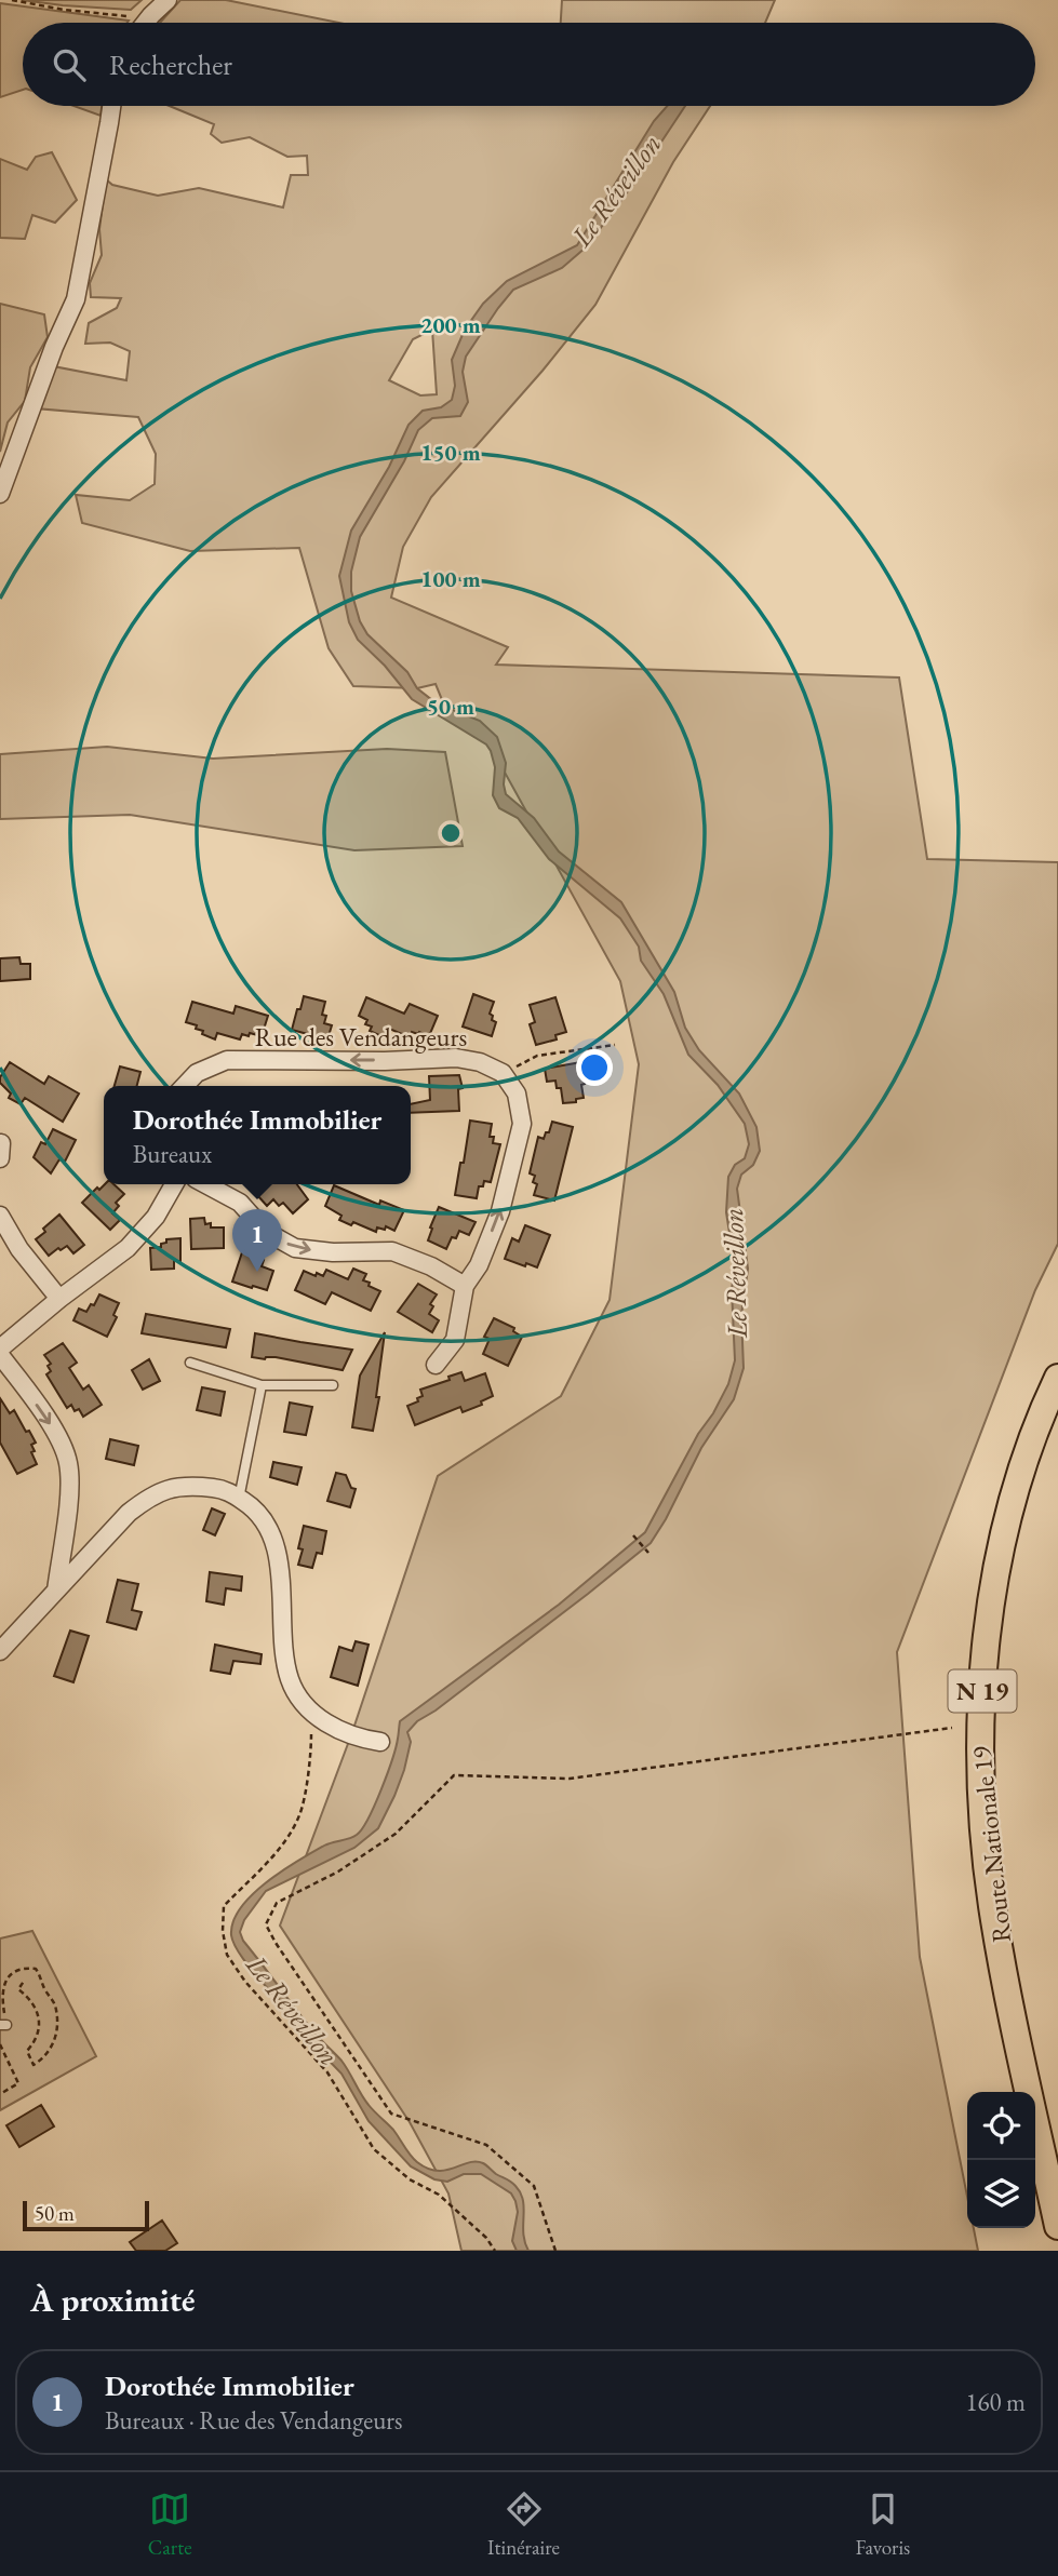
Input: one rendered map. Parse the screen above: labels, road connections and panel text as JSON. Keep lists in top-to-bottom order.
{
  "streets": {
    "main road": ["N 19", "Route Nationale 19"],
    "street": ["Rue des Vendangeurs"]
  },
  "one_way": ["Rue des Vendangeurs"],
  "water": ["Le Réveillon"],
  "scale_bar": "50 m",
  "page": {
    "search": "Rechercher",
    "popup": ["Dorothée Immobilier", "Bureaux"],
    "pins": "1",
    "scale": "50 m",
    "heading": "À proximité",
    "list": [
      {
        "mark": "1",
        "name": "Dorothée Immobilier",
        "note": "Bureaux · Rue des Vendangeurs",
        "value": "160 m"
      }
    ],
    "nav": ["Carte", "Itinéraire", "Favoris"]
  },
  "rings": [
    "200 m",
    "150 m",
    "100 m",
    "50 m"
  ]
}
